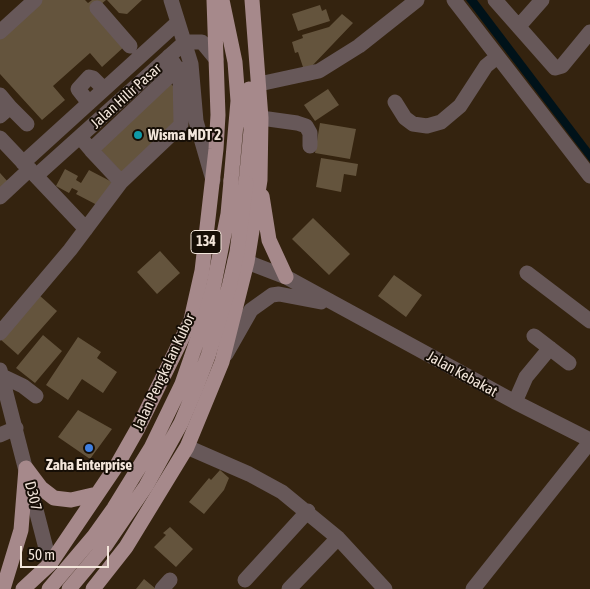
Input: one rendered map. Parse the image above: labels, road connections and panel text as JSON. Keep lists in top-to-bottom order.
{
  "streets": {
    "main road": ["134", "Jalan Pengkalan Kubor"],
    "street": ["Jalan Hilir Pasar", "Jalan Kebakat", "D307"]
  },
  "crossings": [
    ["Jalan Pengkalan Kubor", "Jalan Kebakat"],
    ["Jalan Pengkalan Kubor", "D307"]
  ],
  "places": ["Wisma MDT 2", "Zaha Enterprise"],
  "scale_bar": "50 m"
}
